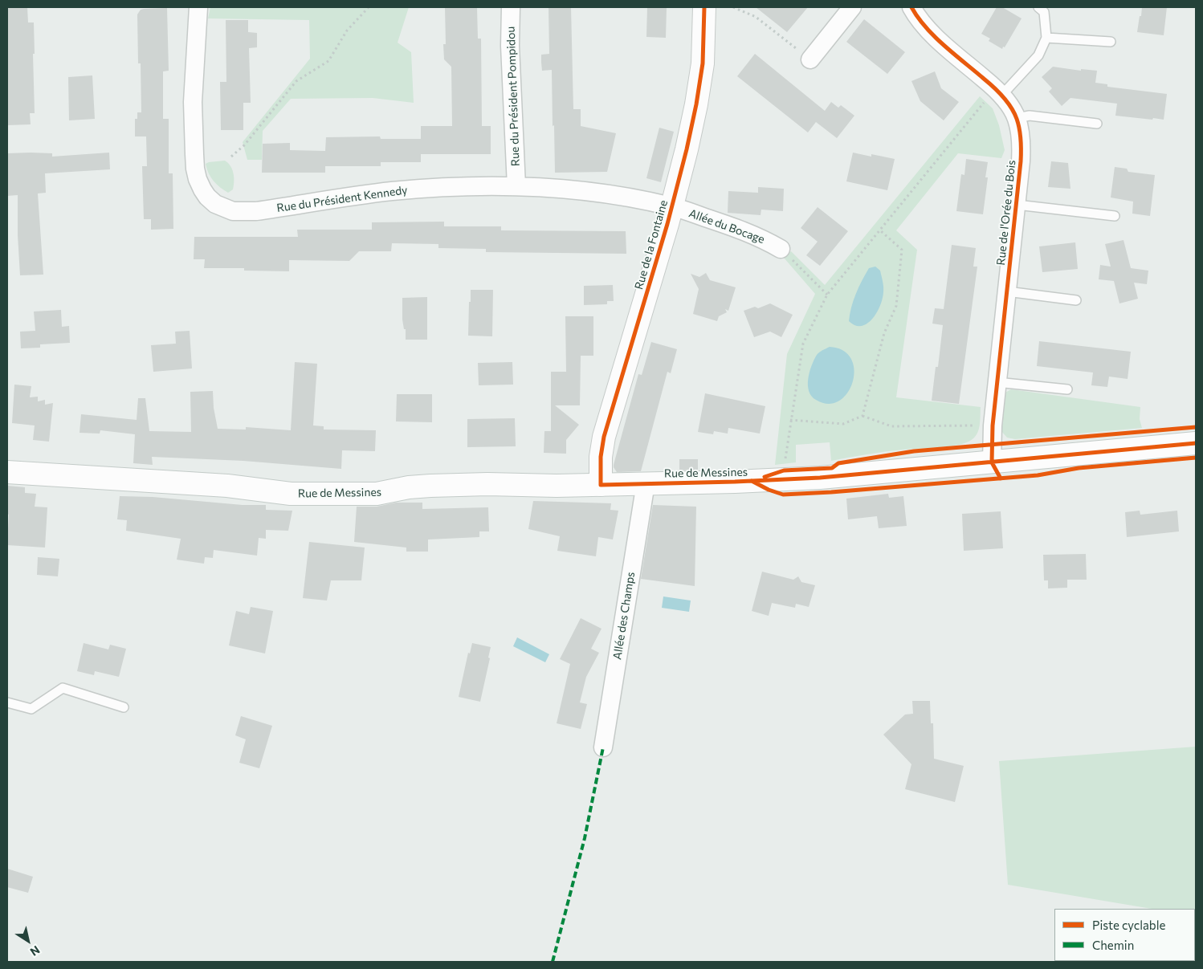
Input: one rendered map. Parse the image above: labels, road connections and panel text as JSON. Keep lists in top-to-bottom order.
{
  "streets": {
    "main road": ["Rue de la Fontaine", "Rue de Messines"],
    "street": [
      "Rue du Président Pompidou",
      "Rue du Président Kennedy",
      "Rue de l'Orée du Bois",
      "Allée du Bocage",
      "Allée des Champs"
    ]
  },
  "crossings": [
    ["Rue du Président Pompidou", "Rue du Président Kennedy"],
    ["Rue du Président Kennedy", "Allée du Bocage"],
    ["Rue du Président Kennedy", "Rue de la Fontaine"],
    ["Rue de l'Orée du Bois", "Rue de Messines"],
    ["Allée du Bocage", "Rue de la Fontaine"],
    ["Rue de la Fontaine", "Rue de Messines"],
    ["Rue de Messines", "Allée des Champs"]
  ],
  "legend": ["Piste cyclable", "Chemin"],
  "north": "bottom right"
}
